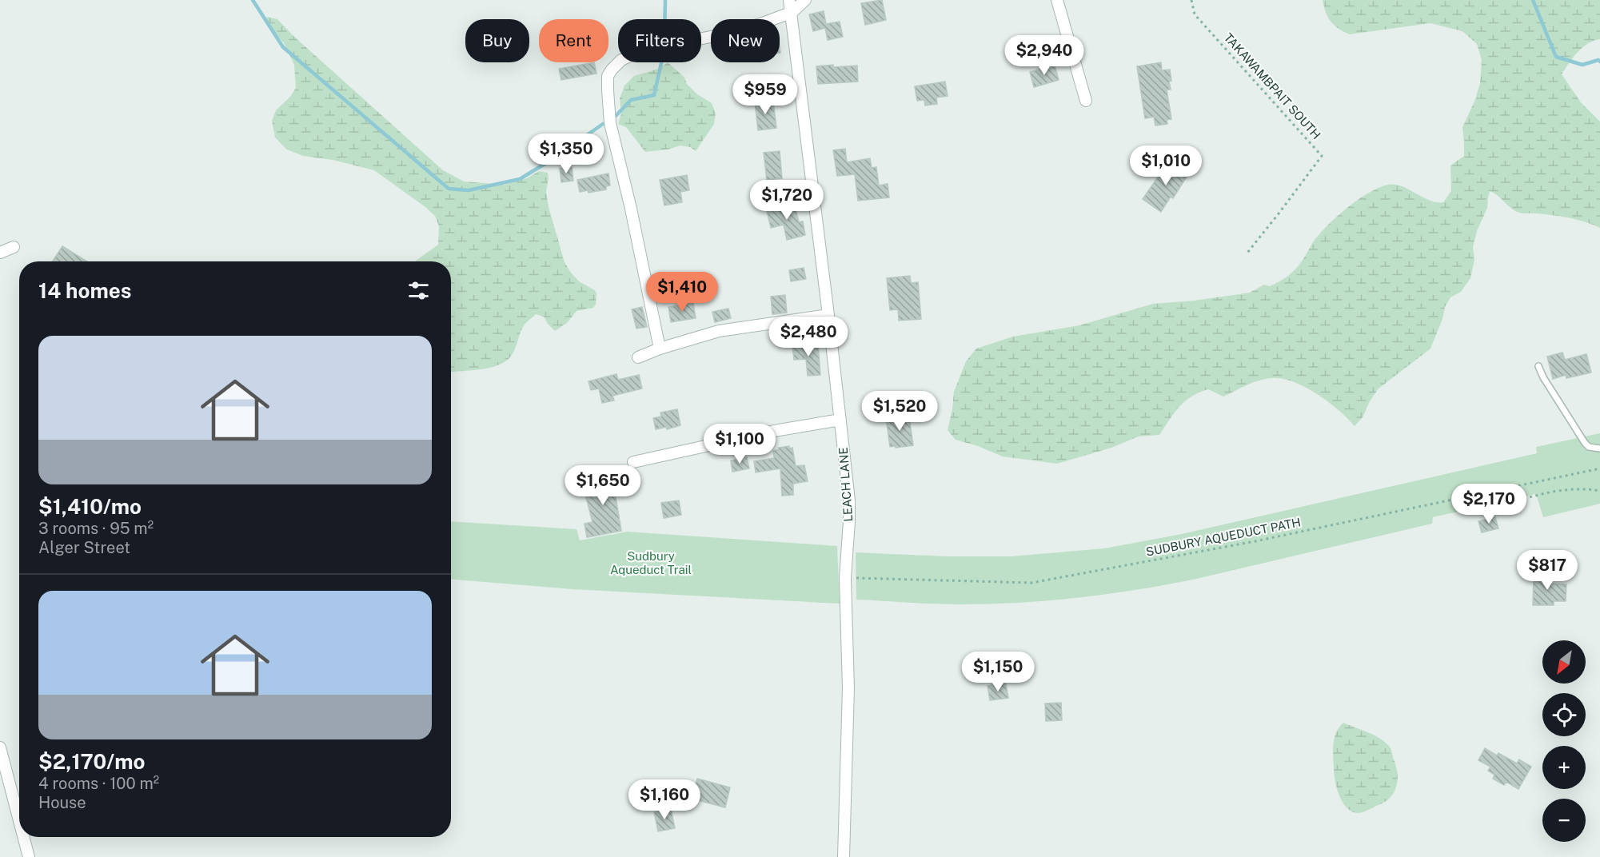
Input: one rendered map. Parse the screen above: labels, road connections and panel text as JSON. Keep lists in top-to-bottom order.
{
  "streets": {
    "street": ["LEACH LANE"],
    "path": ["TAKAWAMBPAIT SOUTH", "SUDBURY AQUEDUCT PATH"]
  },
  "crossings": [
    ["LEACH LANE", "SUDBURY AQUEDUCT PATH"]
  ],
  "parks": ["Sudbury Aqueduct Trail"],
  "north": "bottom left",
  "page": {
    "chip": [
      "Buy",
      "Rent",
      "Filters",
      "New"
    ],
    "price": [
      "$2,940",
      "$959",
      "$1,350",
      "$1,010",
      "$1,720",
      "$1,410",
      "$2,480",
      "$1,520",
      "$1,100",
      "$1,650",
      "$2,170",
      "$817",
      "$1,150",
      "$1,160"
    ],
    "heading": "14 homes",
    "list": [
      {
        "name": "$1,410/mo",
        "note": "3 rooms · 95 m² · Alger Street"
      },
      {
        "name": "$2,170/mo",
        "note": "4 rooms · 100 m² · House"
      }
    ],
    "map_buttons": ["+", "−"]
  }
}
